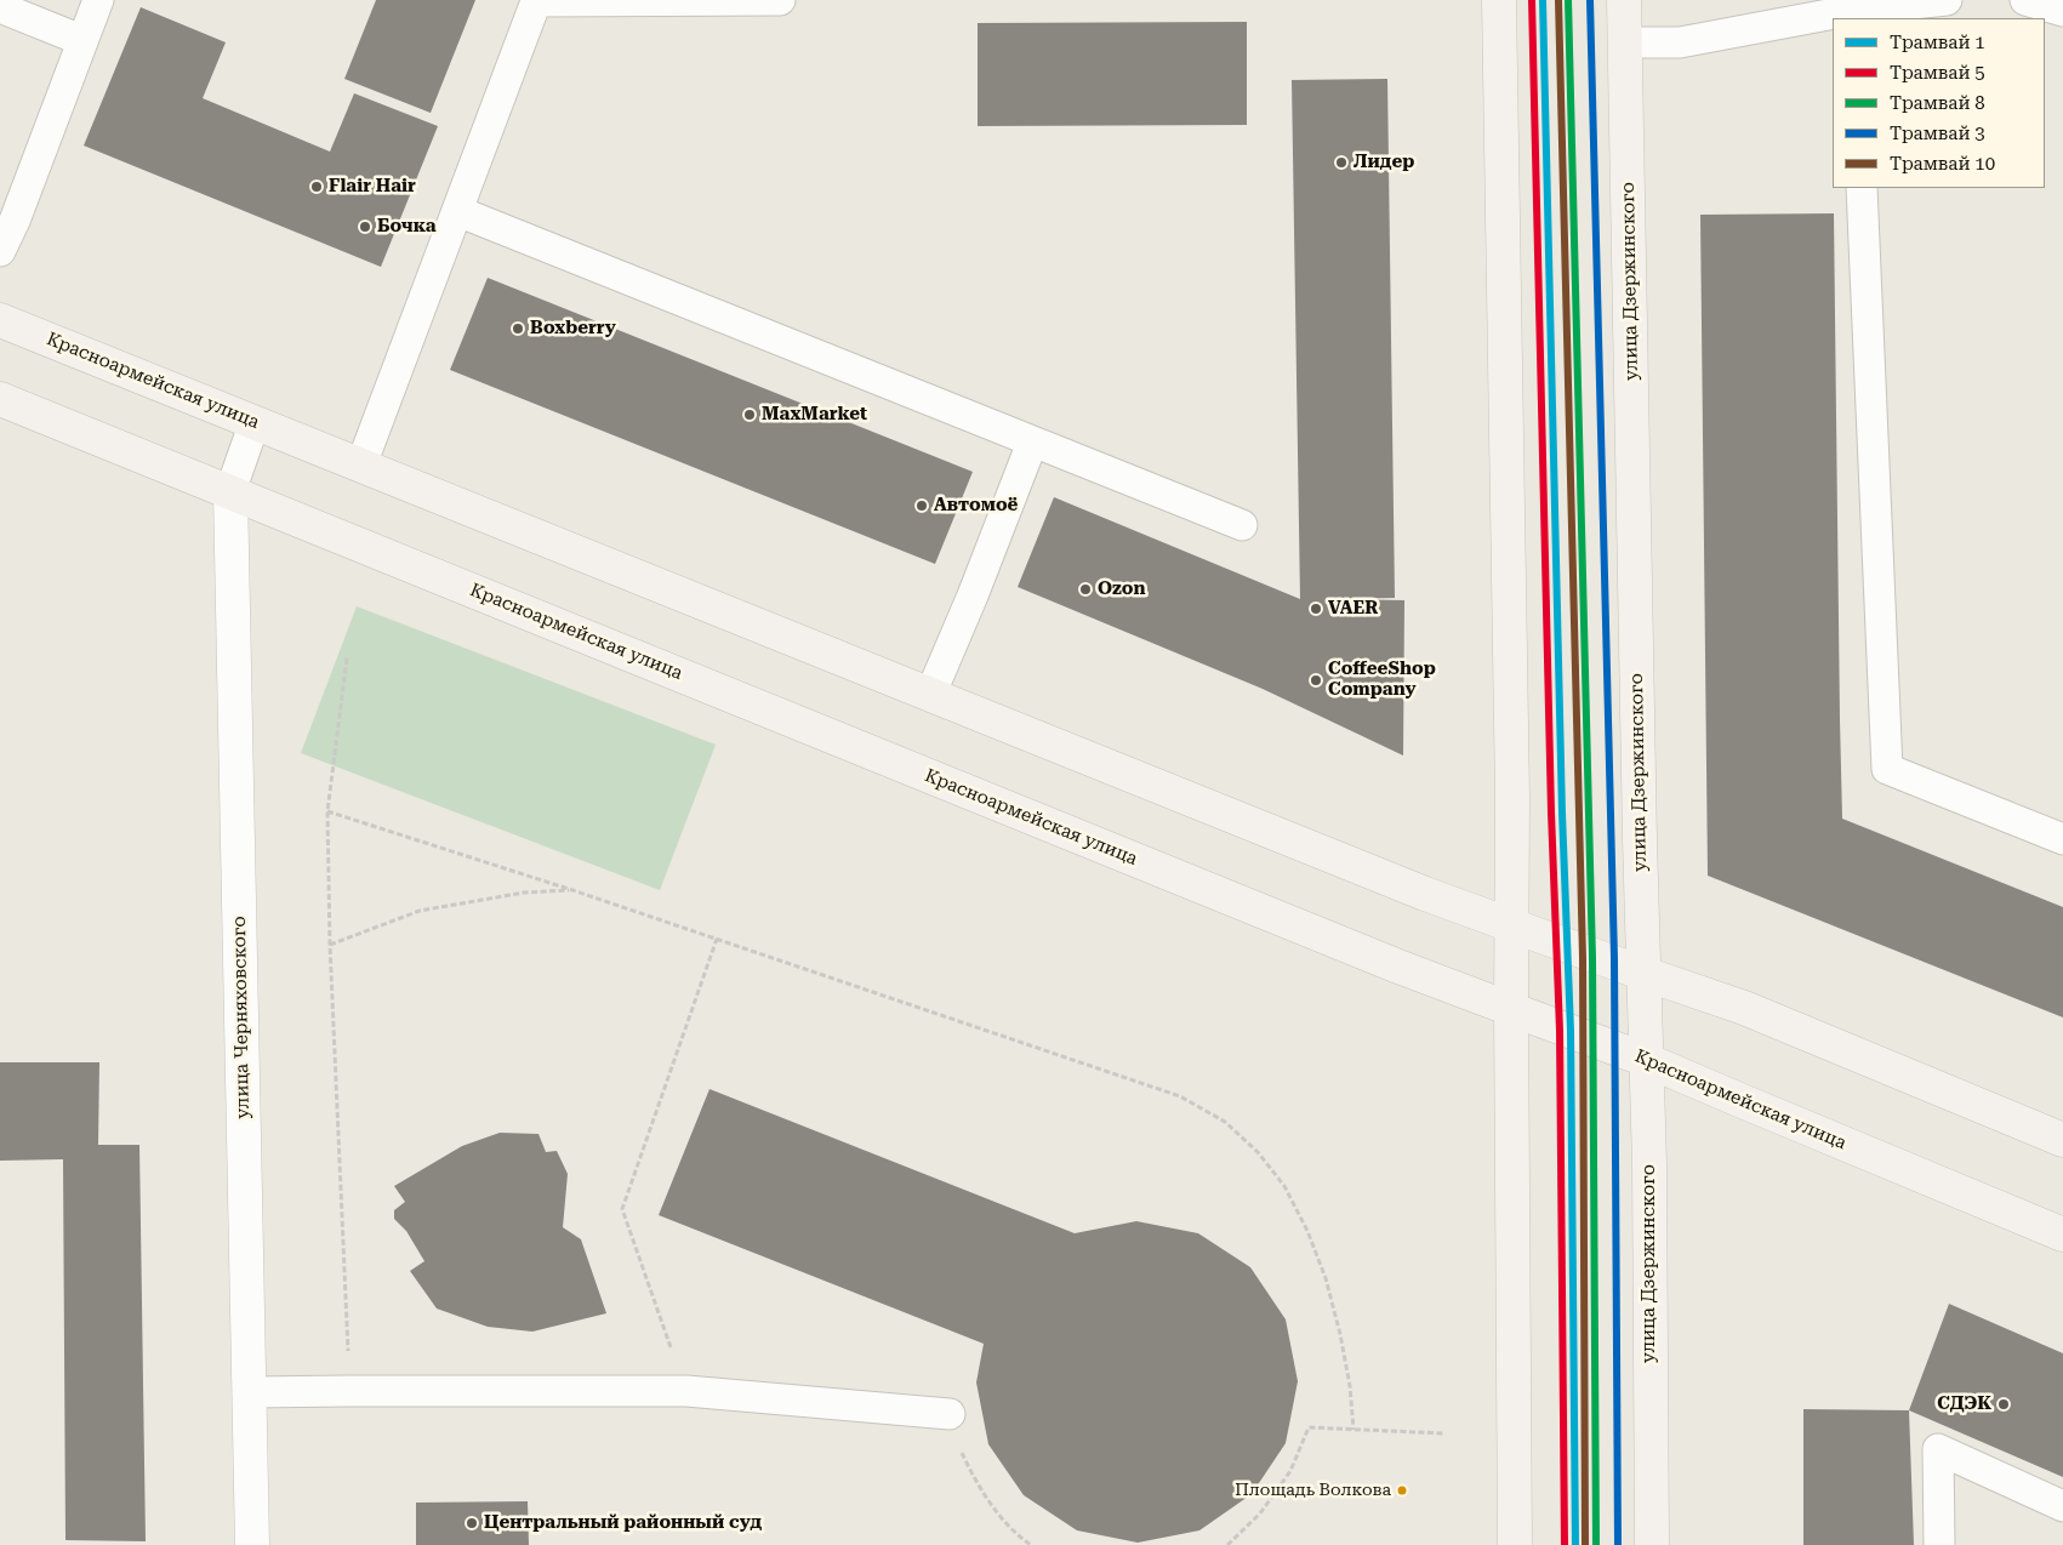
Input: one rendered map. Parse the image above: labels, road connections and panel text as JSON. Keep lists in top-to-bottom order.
{
  "streets": {
    "main road": ["улица Дзержинского", "Красноармейская улица"],
    "street": ["улица Черняховского"]
  },
  "crossings": [
    ["улица Дзержинского", "Красноармейская улица"],
    ["Красноармейская улица", "улица Черняховского"]
  ],
  "places": [
    "Лидер",
    "Flair Hair",
    "Бочка",
    "Boxberry",
    "MaxMarket",
    "Автомоё",
    "Ozon",
    "VAER",
    "CoffeeShop Company",
    "СДЭК",
    "Площадь Волкова",
    "Центральный районный суд"
  ],
  "lines": [
    "tram line 1",
    "tram line 5",
    "tram line 8",
    "tram line 3",
    "tram line 10"
  ],
  "legend": [
    "Трамвай 1",
    "Трамвай 5",
    "Трамвай 8",
    "Трамвай 3",
    "Трамвай 10"
  ]
}
